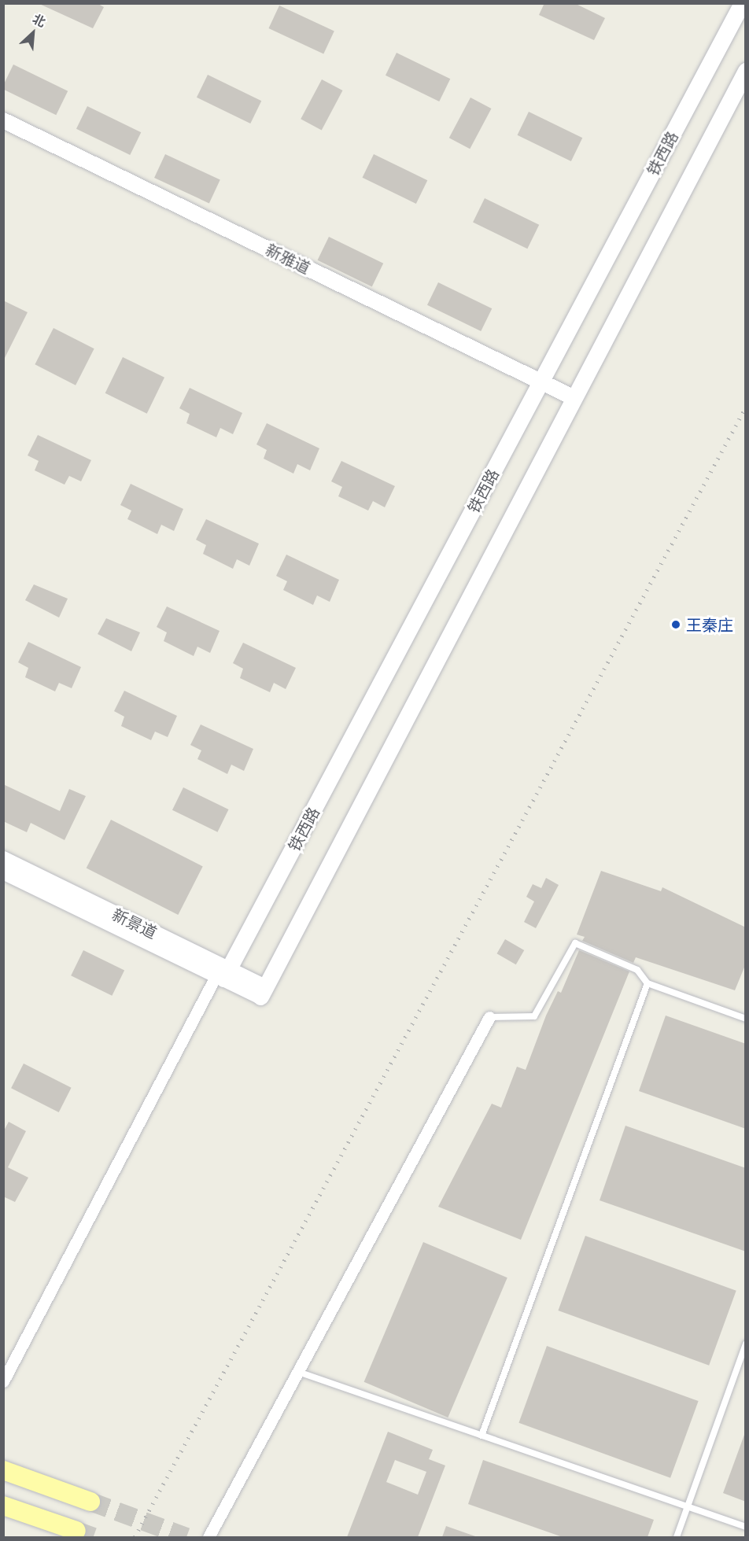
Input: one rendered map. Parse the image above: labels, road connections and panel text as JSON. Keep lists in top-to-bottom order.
{
  "streets": {
    "main road": ["铁西路"],
    "street": ["新雅道", "新景道"]
  },
  "crossings": [
    ["铁西路", "新雅道"],
    ["铁西路", "新景道"]
  ],
  "places": ["王秦庄"],
  "north": "top right"
}
